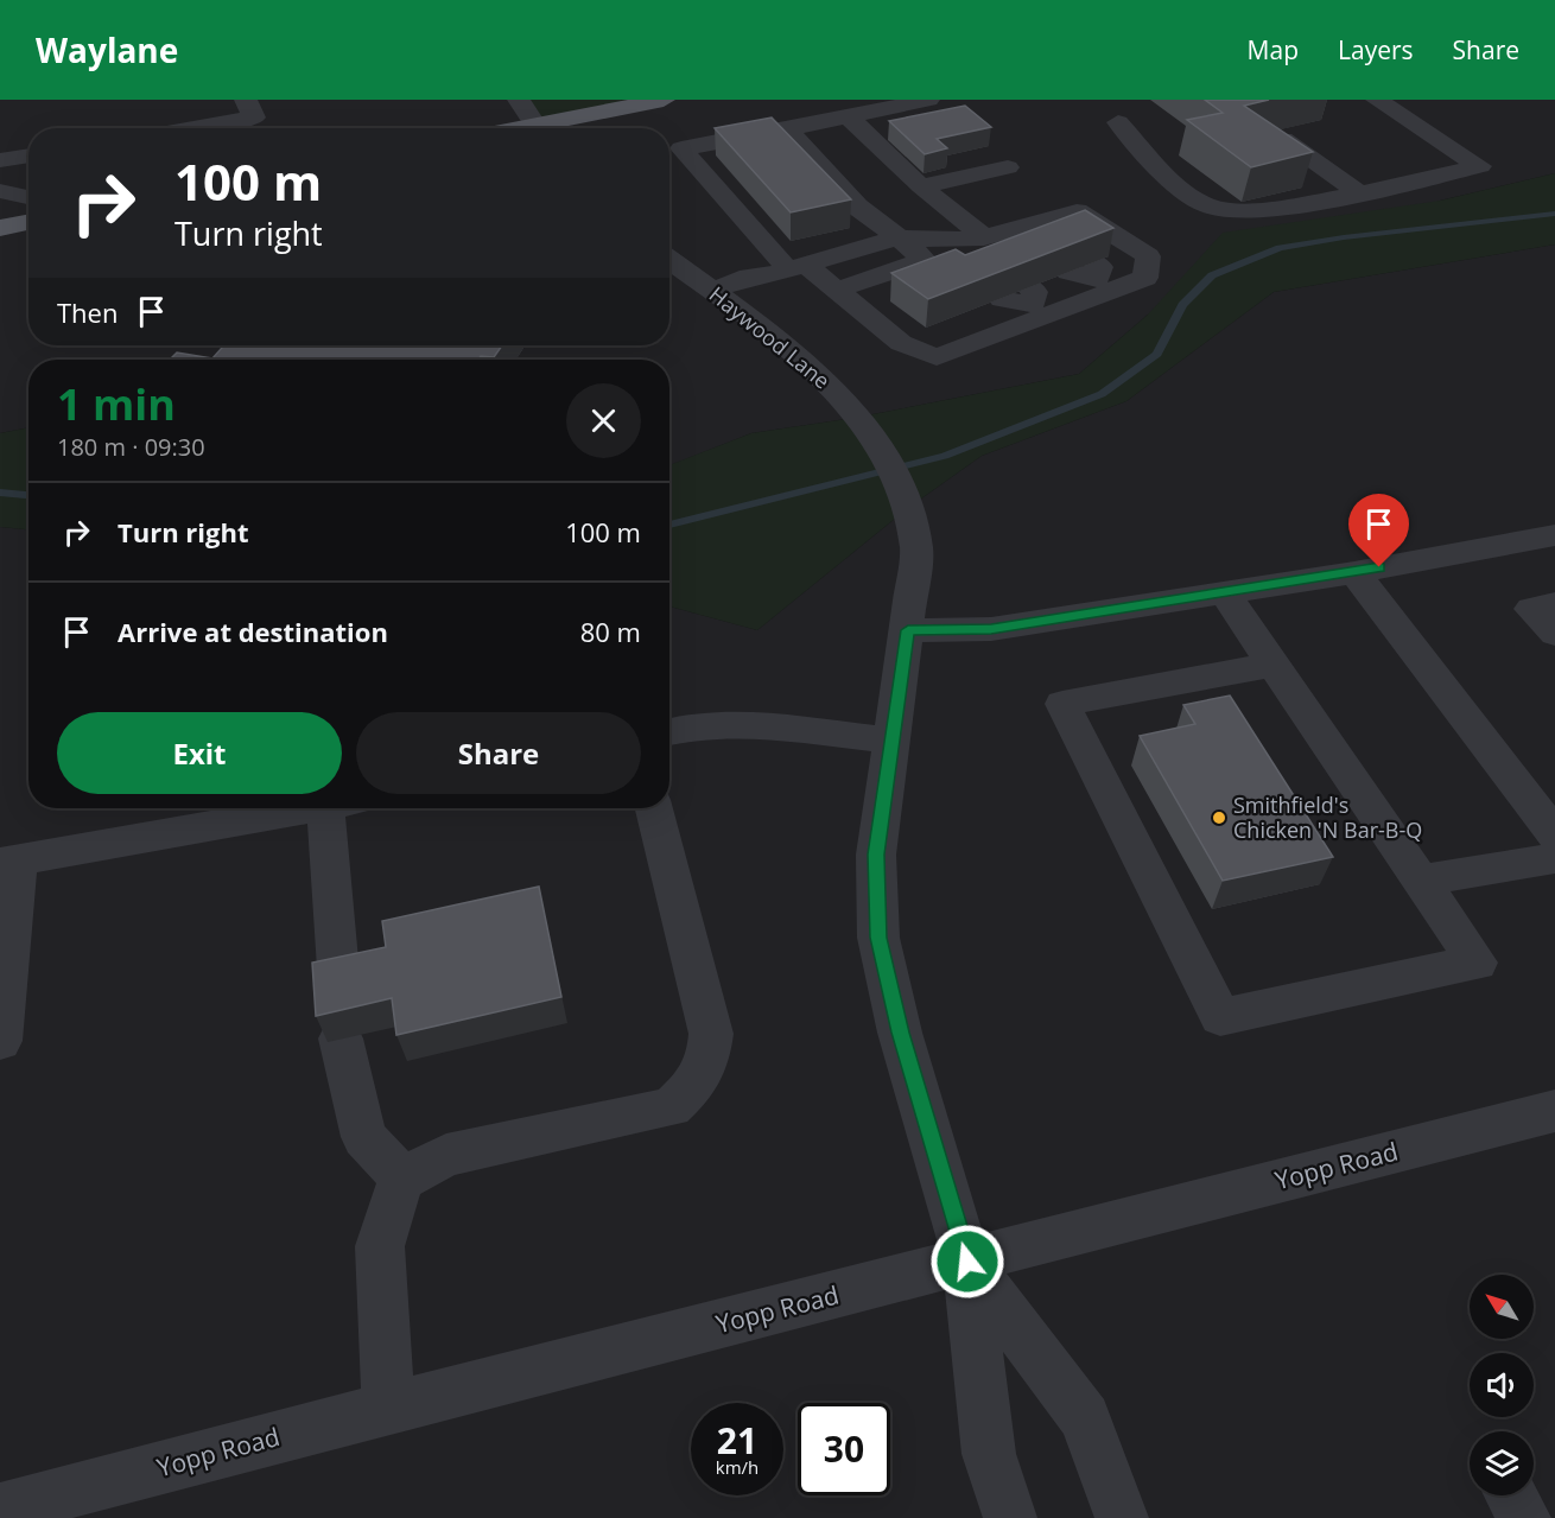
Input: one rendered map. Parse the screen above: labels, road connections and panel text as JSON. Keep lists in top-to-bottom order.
{
  "streets": {
    "street": ["Haywood Lane", "Yopp Road"]
  },
  "crossings": [
    ["Haywood Lane", "Yopp Road"]
  ],
  "places": ["Smithfield's Chicken 'N Bar-B-Q"],
  "north": "top left",
  "page": {
    "header": "Waylane",
    "nav": ["Map", "Layers", "Share"],
    "turn": ["100 m", "Turn right"],
    "then": "Then",
    "heading": ["1 min", "180 m · 09:30"],
    "list": [
      {
        "name": "Turn right",
        "value": "100 m"
      },
      {
        "name": "Arrive at destination",
        "value": "80 m"
      }
    ],
    "buttons": ["Exit", "Share"],
    "speed": "21 km/h",
    "limit": "30"
  }
}
